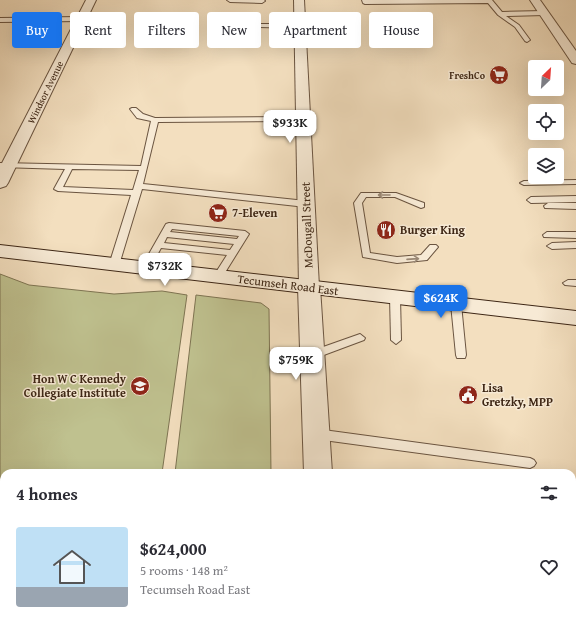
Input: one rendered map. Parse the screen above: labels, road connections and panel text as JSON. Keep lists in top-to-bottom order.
{
  "streets": {
    "main road": ["McDougall Street", "Tecumseh Road East"],
    "street": ["Windsor Avenue"]
  },
  "crossings": [
    ["McDougall Street", "Tecumseh Road East"]
  ],
  "places": {
    "supermarket": ["FreshCo", "7-Eleven"],
    "restaurant": ["Burger King"],
    "school or university": ["Hon W C Kennedy Collegiate Institute"],
    "public building": ["Lisa Gretzky, MPP"]
  },
  "north": "top right",
  "page": {
    "chip": [
      "Buy",
      "Rent",
      "Filters",
      "New",
      "Apartment",
      "House"
    ],
    "price": [
      "$933K",
      "$732K",
      "$624K",
      "$759K"
    ],
    "heading": "4 homes",
    "list": [
      {
        "name": "$624,000",
        "note": "5 rooms · 148 m² · Tecumseh Road East"
      }
    ]
  }
}
